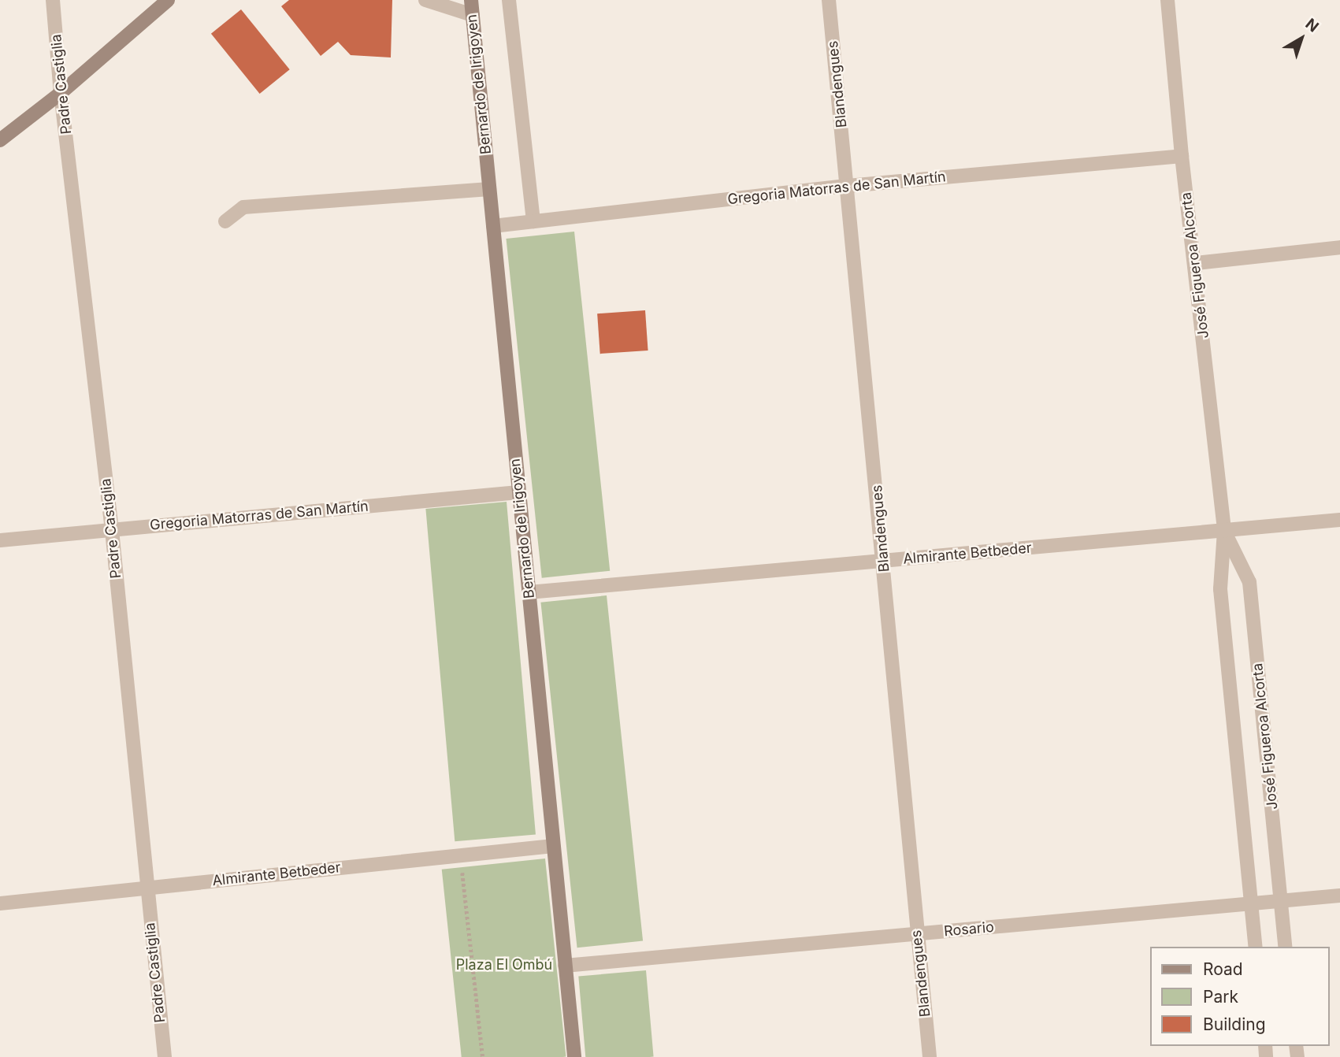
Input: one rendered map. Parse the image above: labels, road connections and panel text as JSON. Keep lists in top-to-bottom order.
{
  "streets": {
    "street": [
      "Padre Castiglia",
      "Bernardo de Irigoyen",
      "Blandengues",
      "Gregoria Matorras de San Martín",
      "José Figueroa Alcorta",
      "Almirante Betbeder",
      "Rosario"
    ]
  },
  "crossings": [
    ["Padre Castiglia", "Gregoria Matorras de San Martín"],
    ["Padre Castiglia", "Almirante Betbeder"],
    ["Bernardo de Irigoyen", "Gregoria Matorras de San Martín"],
    ["Bernardo de Irigoyen", "Almirante Betbeder"],
    ["Bernardo de Irigoyen", "Rosario"],
    ["Blandengues", "Gregoria Matorras de San Martín"],
    ["Blandengues", "Almirante Betbeder"],
    ["Blandengues", "Rosario"],
    ["Gregoria Matorras de San Martín", "José Figueroa Alcorta"],
    ["José Figueroa Alcorta", "Almirante Betbeder"],
    ["José Figueroa Alcorta", "Rosario"]
  ],
  "parks": ["Plaza El Ombú"],
  "legend": ["Road", "Park", "Building"],
  "north": "top right"
}
